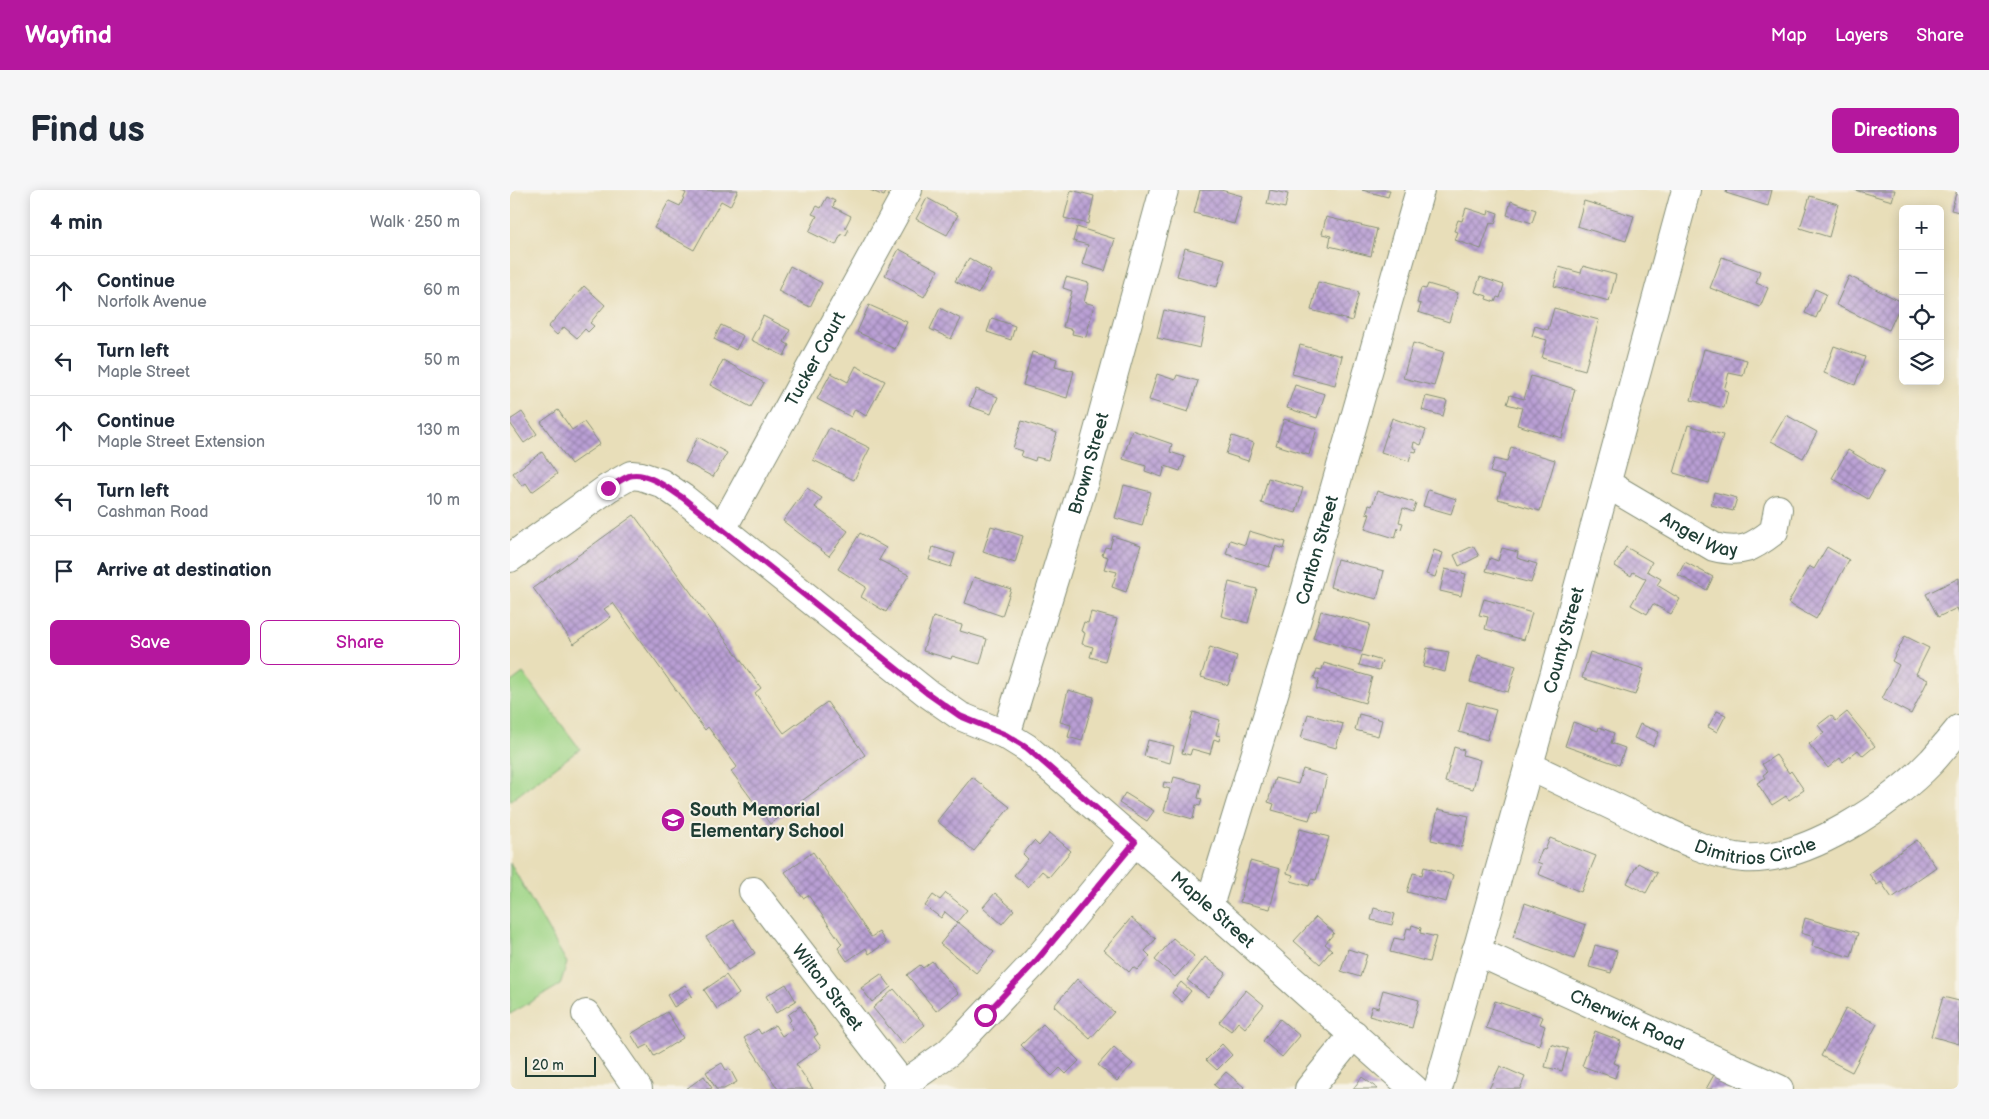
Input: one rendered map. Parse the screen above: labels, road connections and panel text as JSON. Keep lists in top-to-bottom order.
{
  "streets": {
    "street": [
      "Tucker Court",
      "Brown Street",
      "Angel Way",
      "Carlton Street",
      "County Street",
      "Dimitrios Circle",
      "Maple Street",
      "Wilton Street",
      "Cherwick Road"
    ]
  },
  "crossings": [
    ["Tucker Court", "Maple Street"],
    ["Brown Street", "Maple Street"],
    ["Angel Way", "County Street"],
    ["Carlton Street", "Maple Street"],
    ["County Street", "Dimitrios Circle"],
    ["County Street", "Cherwick Road"]
  ],
  "places": {
    "school or university": ["South Memorial Elementary School"]
  },
  "scale_bar": "20 m",
  "page": {
    "header": "Wayfind",
    "nav": ["Map", "Layers", "Share"],
    "buttons": [
      "Directions",
      ["Save", "Share"]
    ],
    "title": "Find us",
    "heading": ["4 min", "Walk · 250 m"],
    "map_buttons": ["+", "−"],
    "list": [
      ["Continue", "Norfolk Avenue", "60 m"],
      ["Turn left", "Maple Street", "50 m"],
      ["Continue", "Maple Street Extension", "130 m"],
      ["Turn left", "Cashman Road", "10 m"],
      "Arrive at destination"
    ],
    "scale": "20 m"
  }
}
